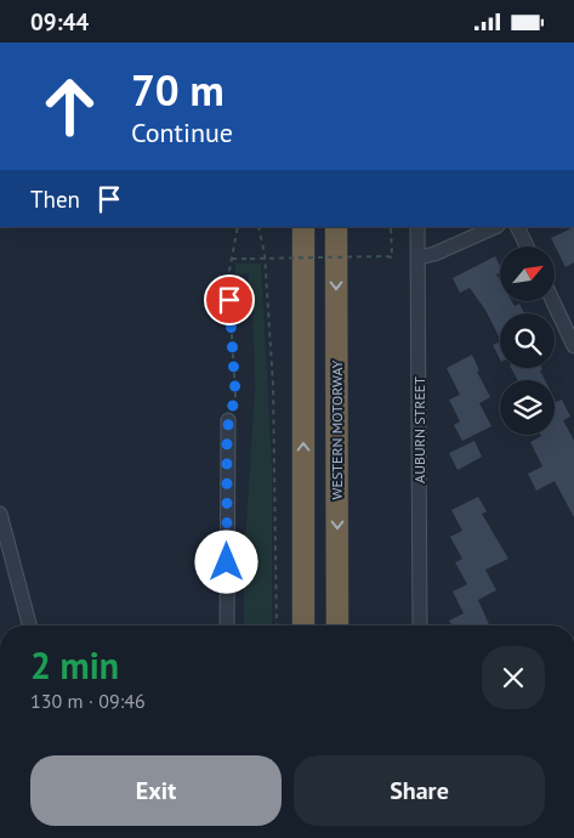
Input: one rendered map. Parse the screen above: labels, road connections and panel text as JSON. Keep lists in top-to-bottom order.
{
  "streets": {
    "highway": ["WESTERN MOTORWAY"],
    "street": ["AUBURN STREET"]
  },
  "north": "top right",
  "page": {
    "status": "09:44",
    "turn": ["70 m", "Continue"],
    "then": "Then",
    "heading": ["2 min", "130 m · 09:46"],
    "buttons": ["Exit", "Share"]
  }
}
